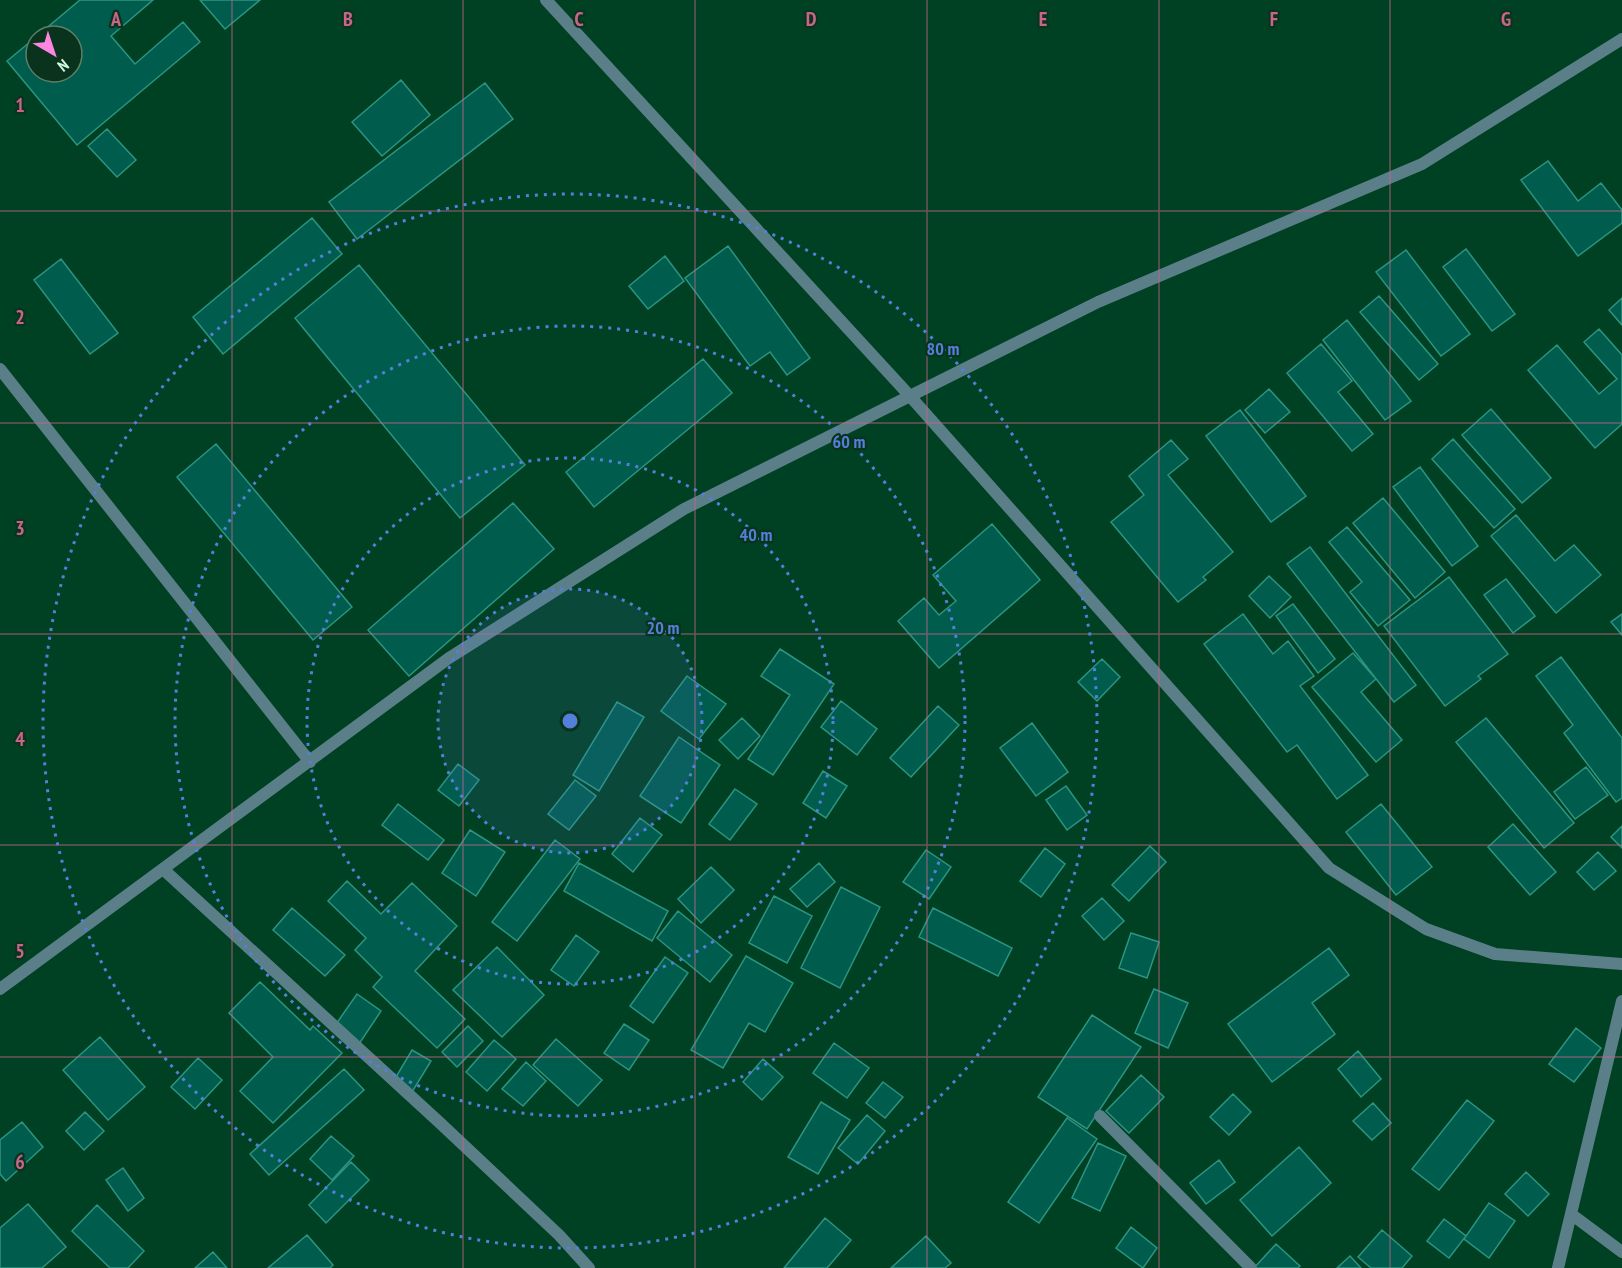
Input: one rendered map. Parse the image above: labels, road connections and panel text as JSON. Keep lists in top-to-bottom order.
{
  "north": "bottom right",
  "grid": {
    "columns": [
      "A",
      "B",
      "C",
      "D",
      "E",
      "F",
      "G"
    ],
    "rows": [
      "1",
      "2",
      "3",
      "4",
      "5",
      "6"
    ]
  },
  "rings": [
    "80 m",
    "60 m",
    "40 m",
    "20 m"
  ]
}
